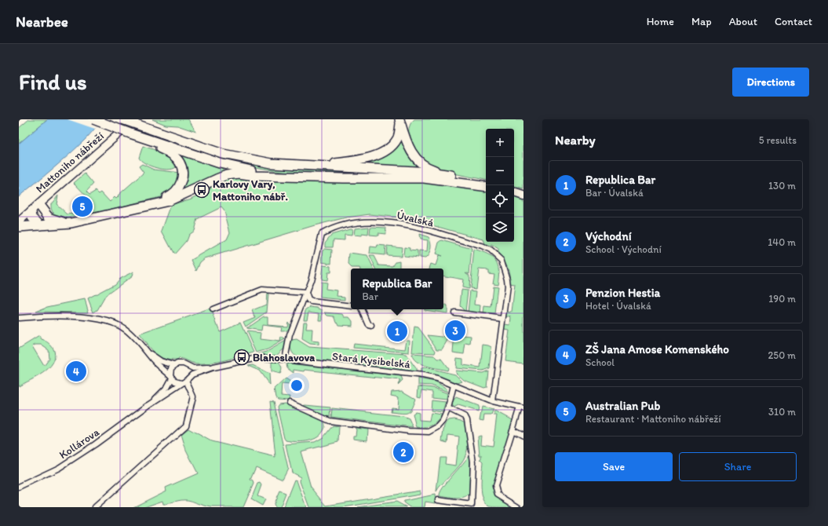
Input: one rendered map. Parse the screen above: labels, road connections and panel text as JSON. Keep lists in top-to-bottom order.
{
  "streets": {
    "main road": ["Mattoniho nábřeží"],
    "street": ["Úvalská", "Stará Kysibelská", "Kollárova"]
  },
  "crossings": [
    ["Úvalská", "Stará Kysibelská"],
    ["Stará Kysibelská", "Kollárova"]
  ],
  "places": {
    "bus stop": ["Karlovy Vary, Mattoniho nábř.", "Blahoslavova"]
  },
  "page": {
    "header": "Nearbee",
    "nav": [
      "Home",
      "Map",
      "About",
      "Contact"
    ],
    "buttons": [
      "Directions",
      ["Save", "Share"]
    ],
    "title": "Find us",
    "heading": ["Nearby", "5 results"],
    "map_buttons": ["+", "−"],
    "list": [
      {
        "mark": "1",
        "name": "Republica Bar",
        "note": "Bar · Úvalská",
        "value": "130 m"
      },
      {
        "mark": "2",
        "name": "Východní",
        "note": "School · Východní",
        "value": "140 m"
      },
      {
        "mark": "3",
        "name": "Penzion Hestia",
        "note": "Hotel · Úvalská",
        "value": "190 m"
      },
      {
        "mark": "4",
        "name": "ZŠ Jana Amose Komenského",
        "note": "School",
        "value": "250 m"
      },
      {
        "mark": "5",
        "name": "Australian Pub",
        "note": "Restaurant · Mattoniho nábřeží",
        "value": "310 m"
      }
    ],
    "pins": [
      "5",
      "3",
      "1",
      "4",
      "2"
    ],
    "popup": ["Republica Bar", "Bar"]
  }
}
